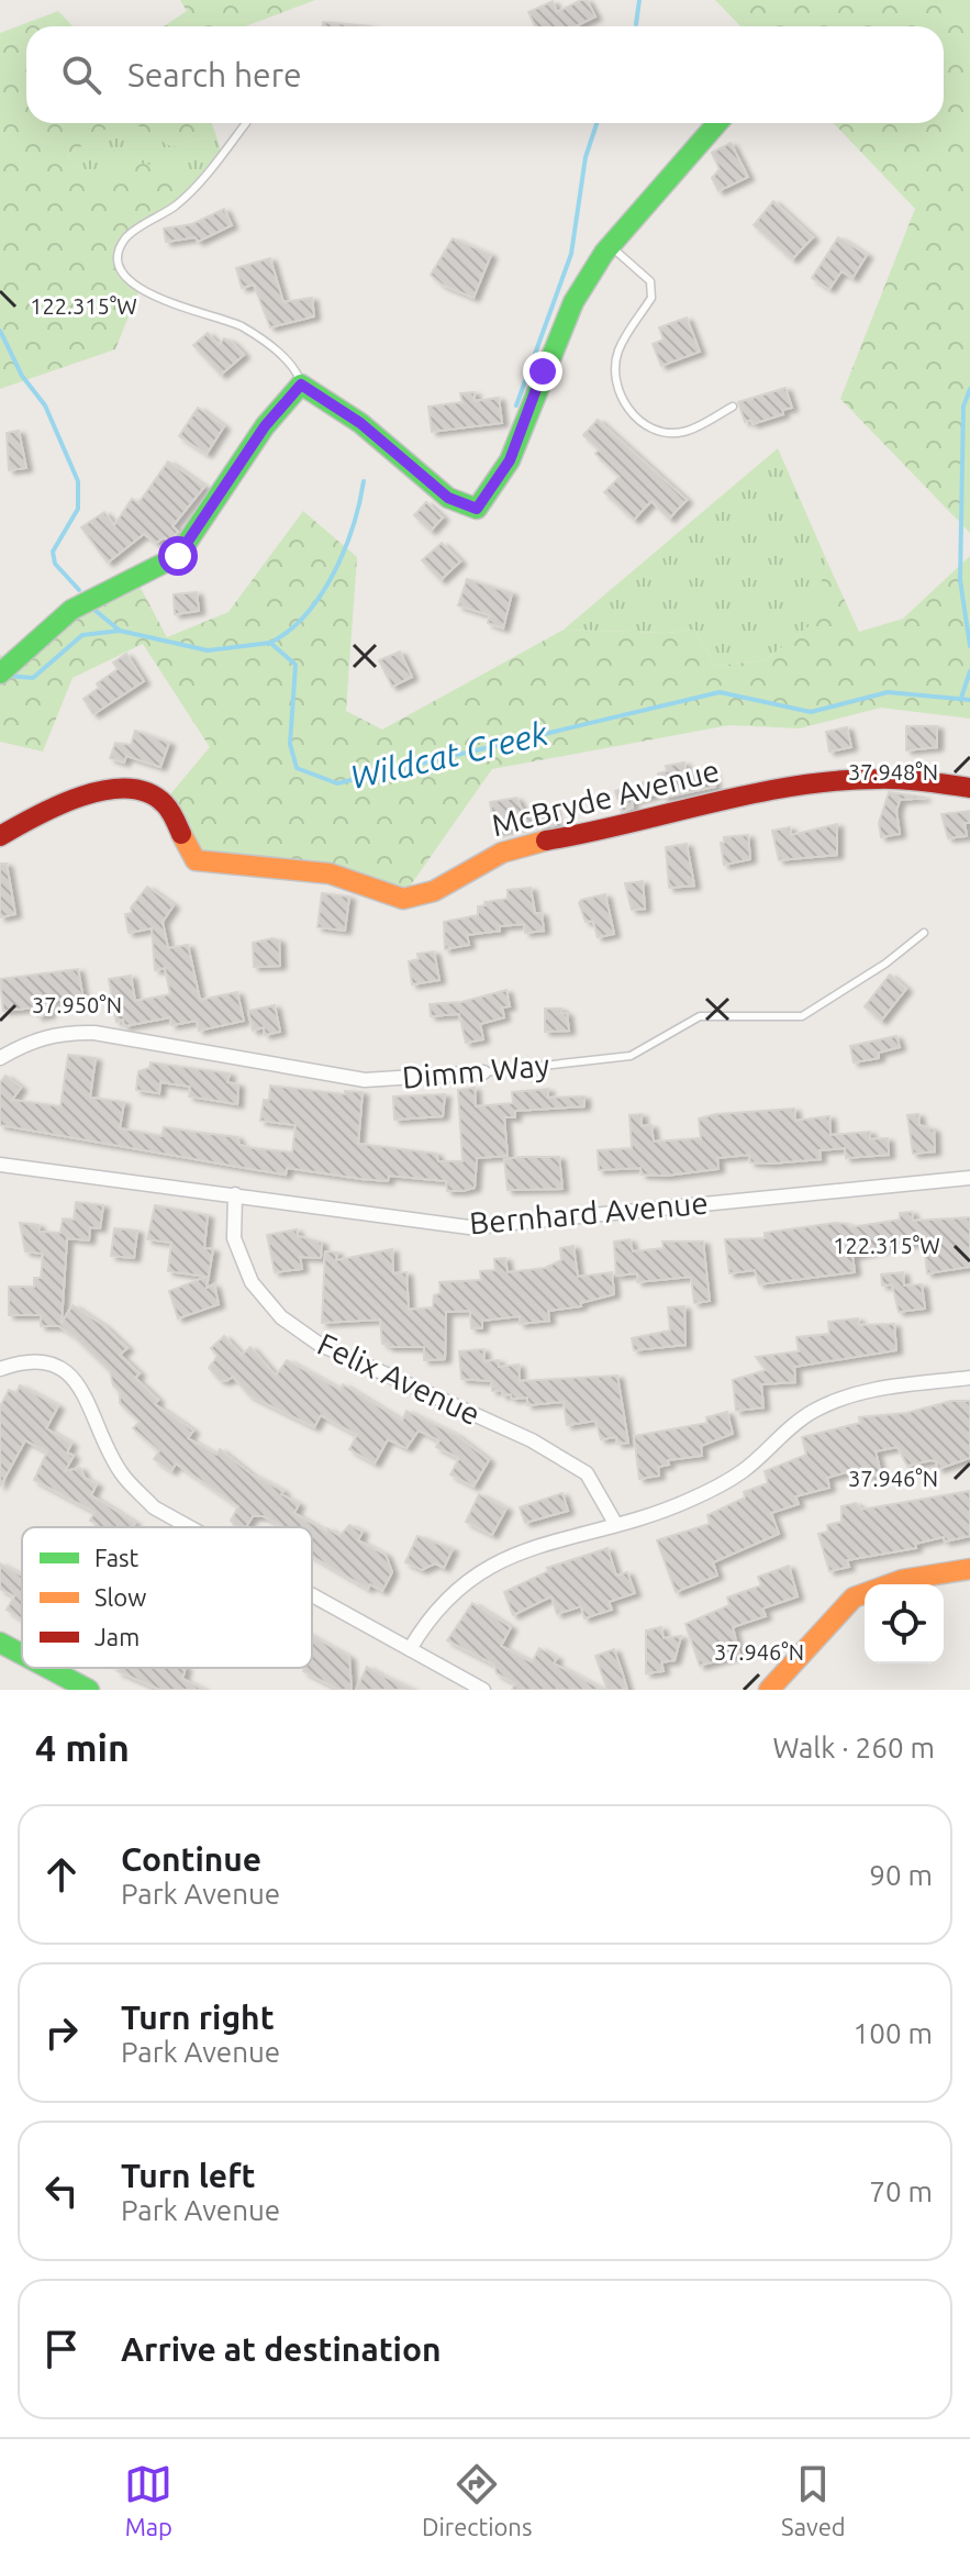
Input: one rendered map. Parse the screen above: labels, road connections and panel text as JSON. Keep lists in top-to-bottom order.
{
  "streets": {
    "street": [
      "McBryde Avenue",
      "Dimm Way",
      "Bernhard Avenue",
      "Felix Avenue"
    ]
  },
  "crossings": [
    ["Bernhard Avenue", "Felix Avenue"]
  ],
  "water": ["Wildcat Creek"],
  "legend": ["Fast", "Slow", "Jam"],
  "page": {
    "search": "Search here",
    "heading": ["4 min", "Walk · 260 m"],
    "list": [
      ["Continue", "Park Avenue", "90 m"],
      ["Turn right", "Park Avenue", "100 m"],
      ["Turn left", "Park Avenue", "70 m"],
      "Arrive at destination"
    ],
    "nav": ["Map", "Directions", "Saved"]
  },
  "coordinates": [
    "122.315°W",
    "37.948°N",
    "37.950°N",
    "37.946°N"
  ]
}
